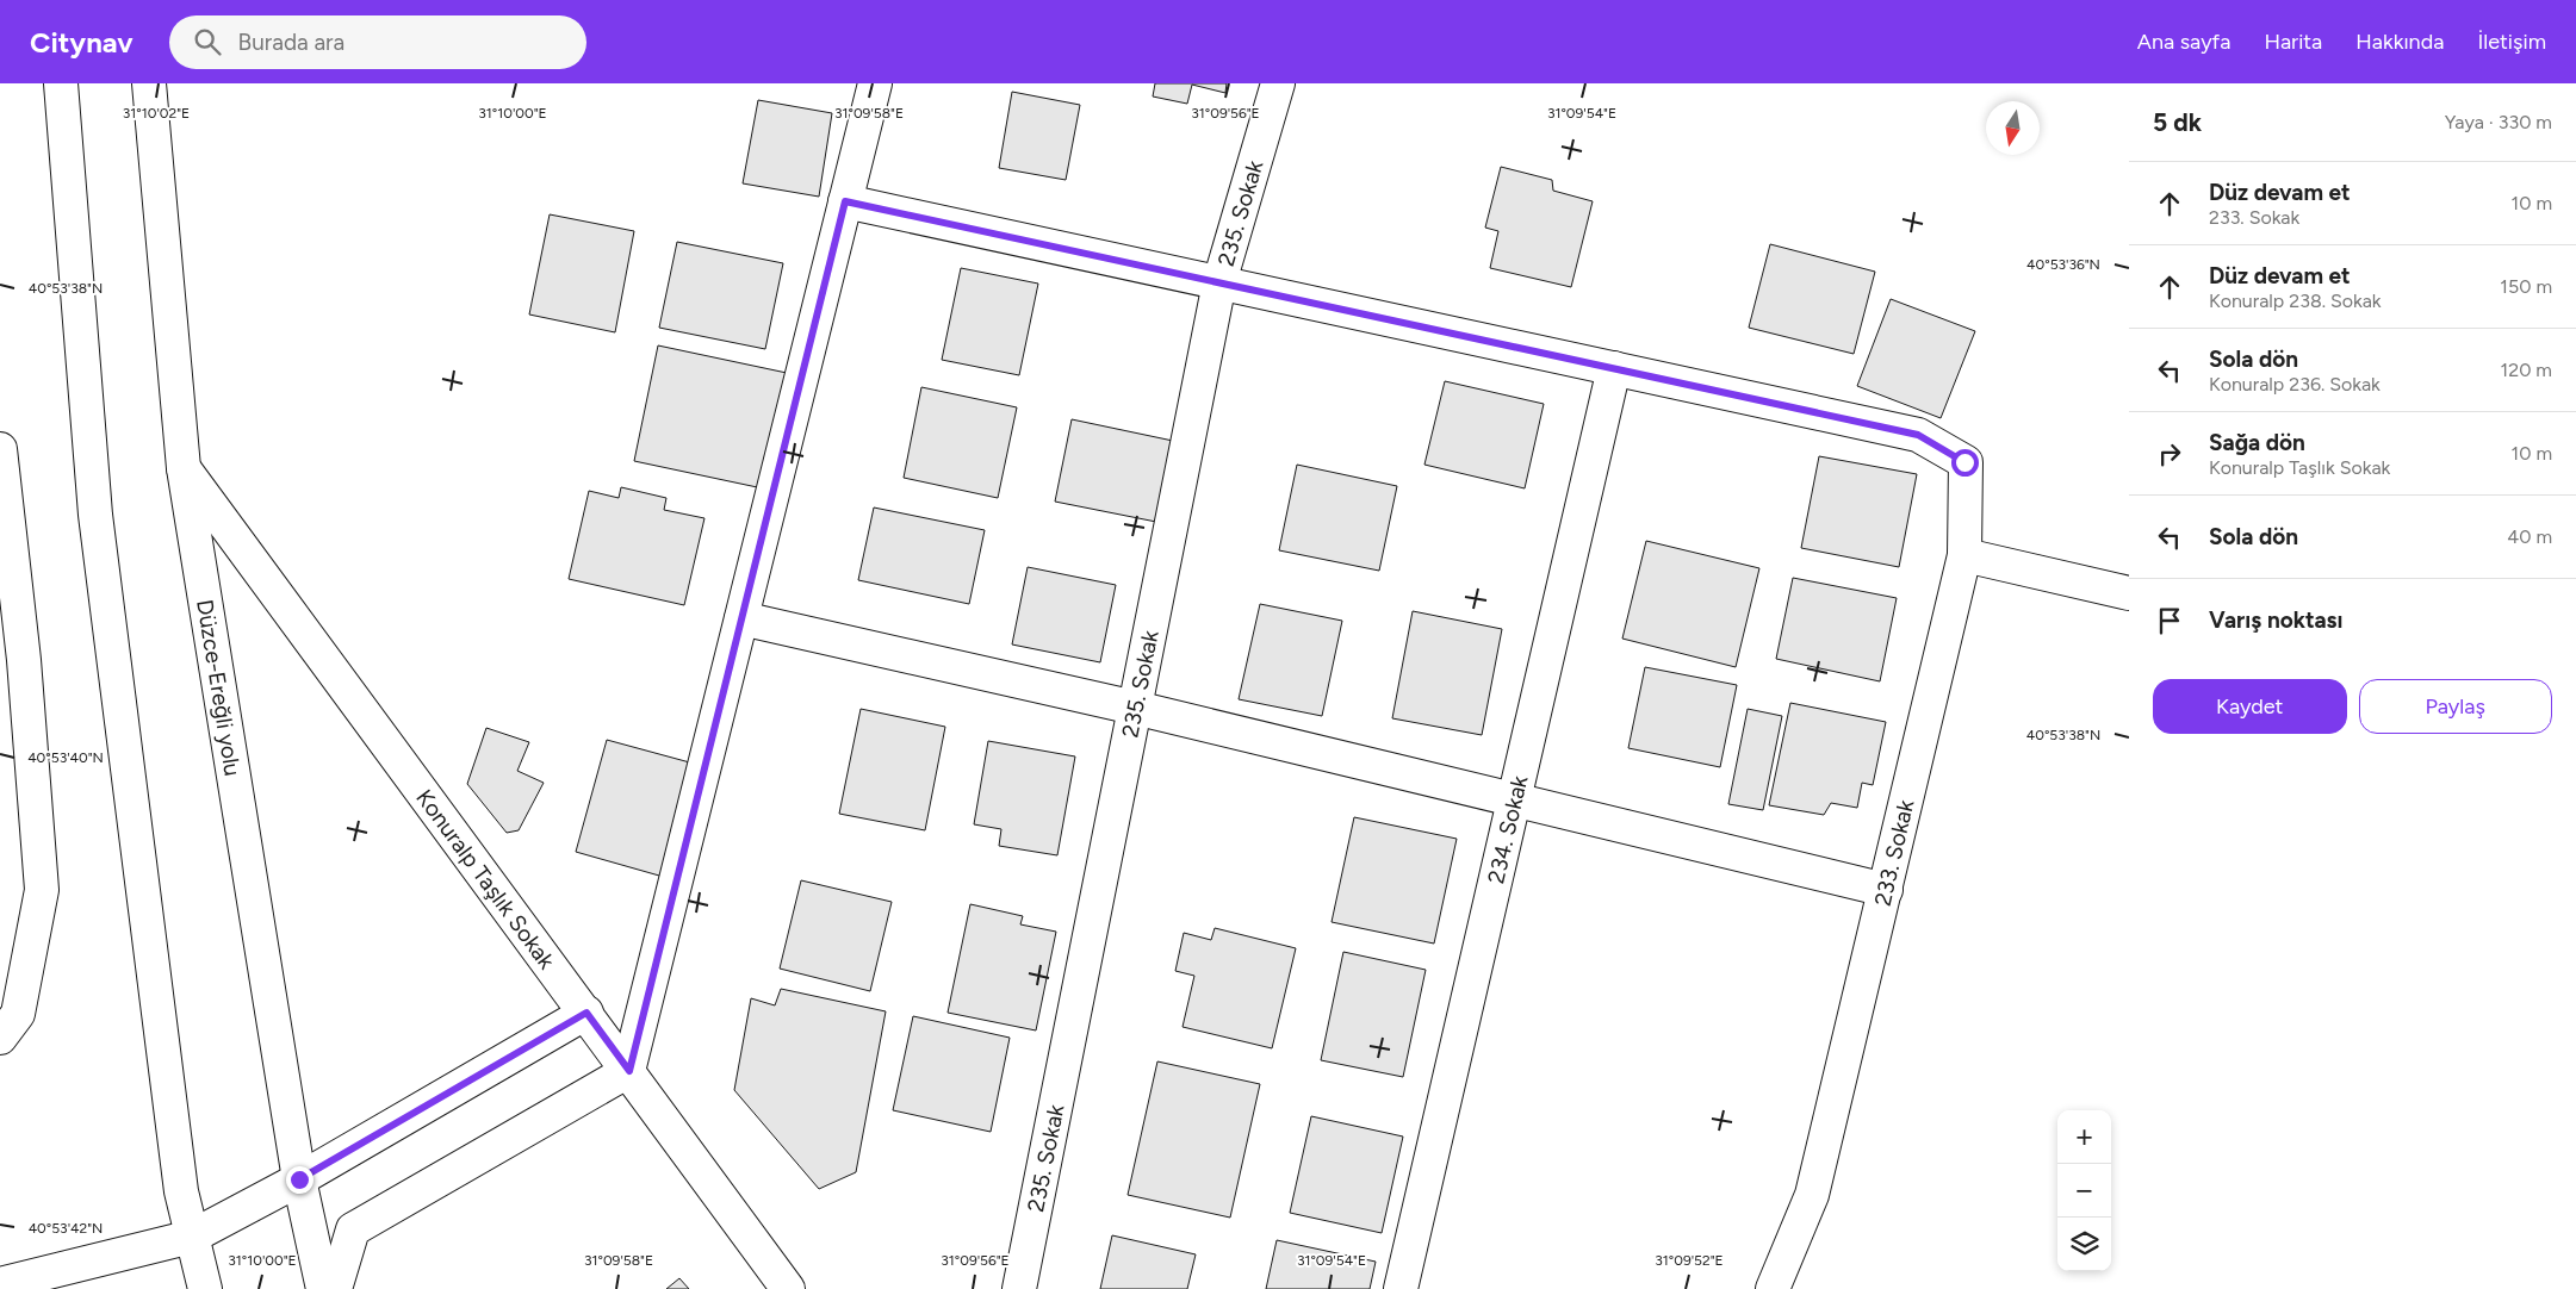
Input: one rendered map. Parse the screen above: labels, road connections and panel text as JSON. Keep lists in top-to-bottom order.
{
  "streets": {
    "main road": [
      "235. Sokak",
      "Düzce-Ereğli yolu",
      "234. Sokak",
      "233. Sokak",
      "Konuralp Taşlık Sokak"
    ]
  },
  "crossings": [
    ["Düzce-Ereğli yolu", "Konuralp Taşlık Sokak"],
    ["234. Sokak", "233. Sokak"]
  ],
  "north": "bottom",
  "page": {
    "header": "Citynav",
    "search": "Burada ara",
    "nav": [
      "Ana sayfa",
      "Harita",
      "Hakkında",
      "İletişim"
    ],
    "heading": ["5 dk", "Yaya · 330 m"],
    "list": [
      ["Düz devam et", "233. Sokak", "10 m"],
      ["Düz devam et", "Konuralp 238. Sokak", "150 m"],
      ["Sola dön", "Konuralp 236. Sokak", "120 m"],
      ["Sağa dön", "Konuralp Taşlık Sokak", "10 m"],
      ["Sola dön", "40 m"],
      "Varış noktası"
    ],
    "buttons": ["Kaydet", "Paylaş"],
    "map_buttons": ["+", "−"]
  },
  "coordinates": [
    "31°10'02\"E",
    "31°10'00\"E",
    "31°09'58\"E",
    "31°09'56\"E",
    "31°09'54\"E",
    "40°53'36\"N",
    "40°53'38\"N",
    "40°53'40\"N",
    "40°53'42\"N",
    "31°09'52\"E"
  ]
}
